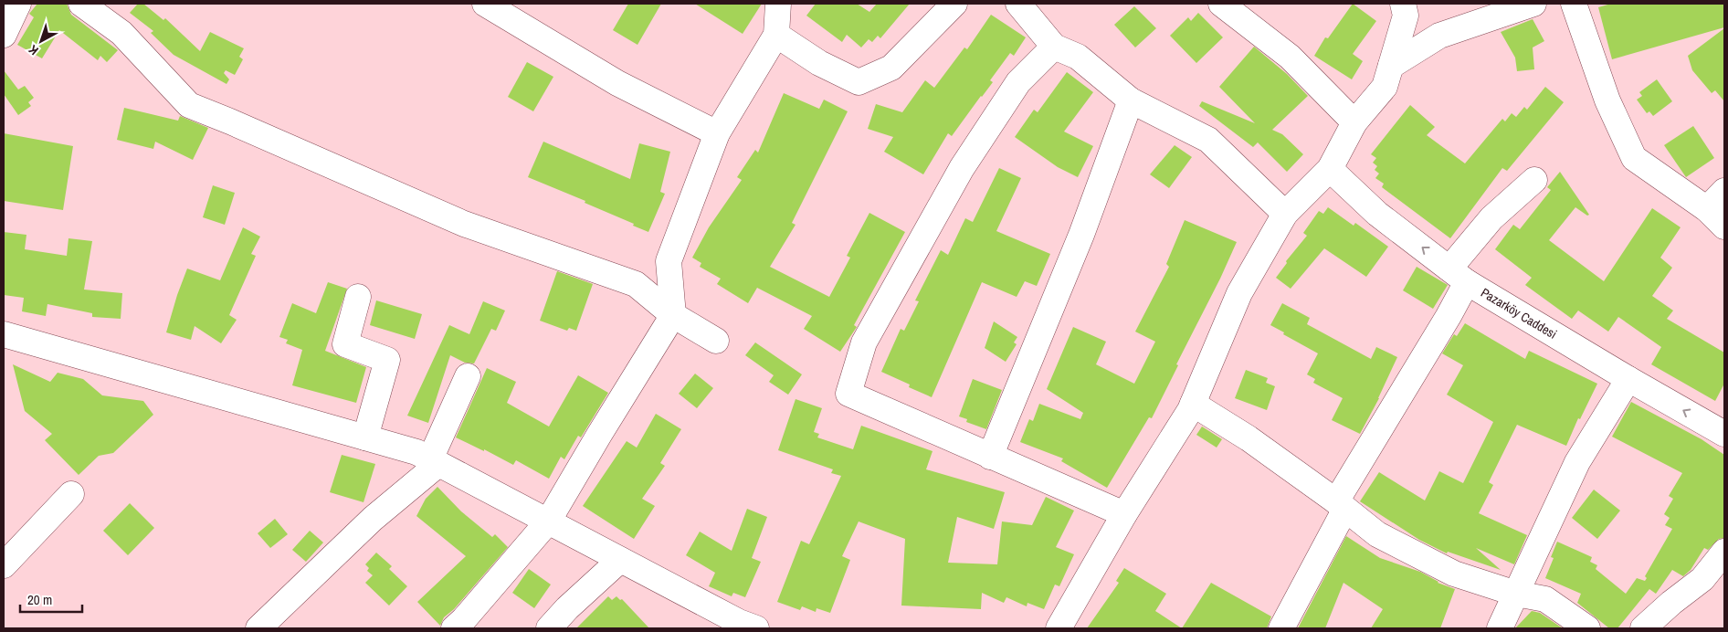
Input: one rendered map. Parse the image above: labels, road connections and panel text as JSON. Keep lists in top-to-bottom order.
{
  "streets": {
    "street": ["Pazarköy Caddesi"]
  },
  "one_way": ["Pazarköy Caddesi"],
  "scale_bar": "20 m",
  "north": "bottom left"
}
